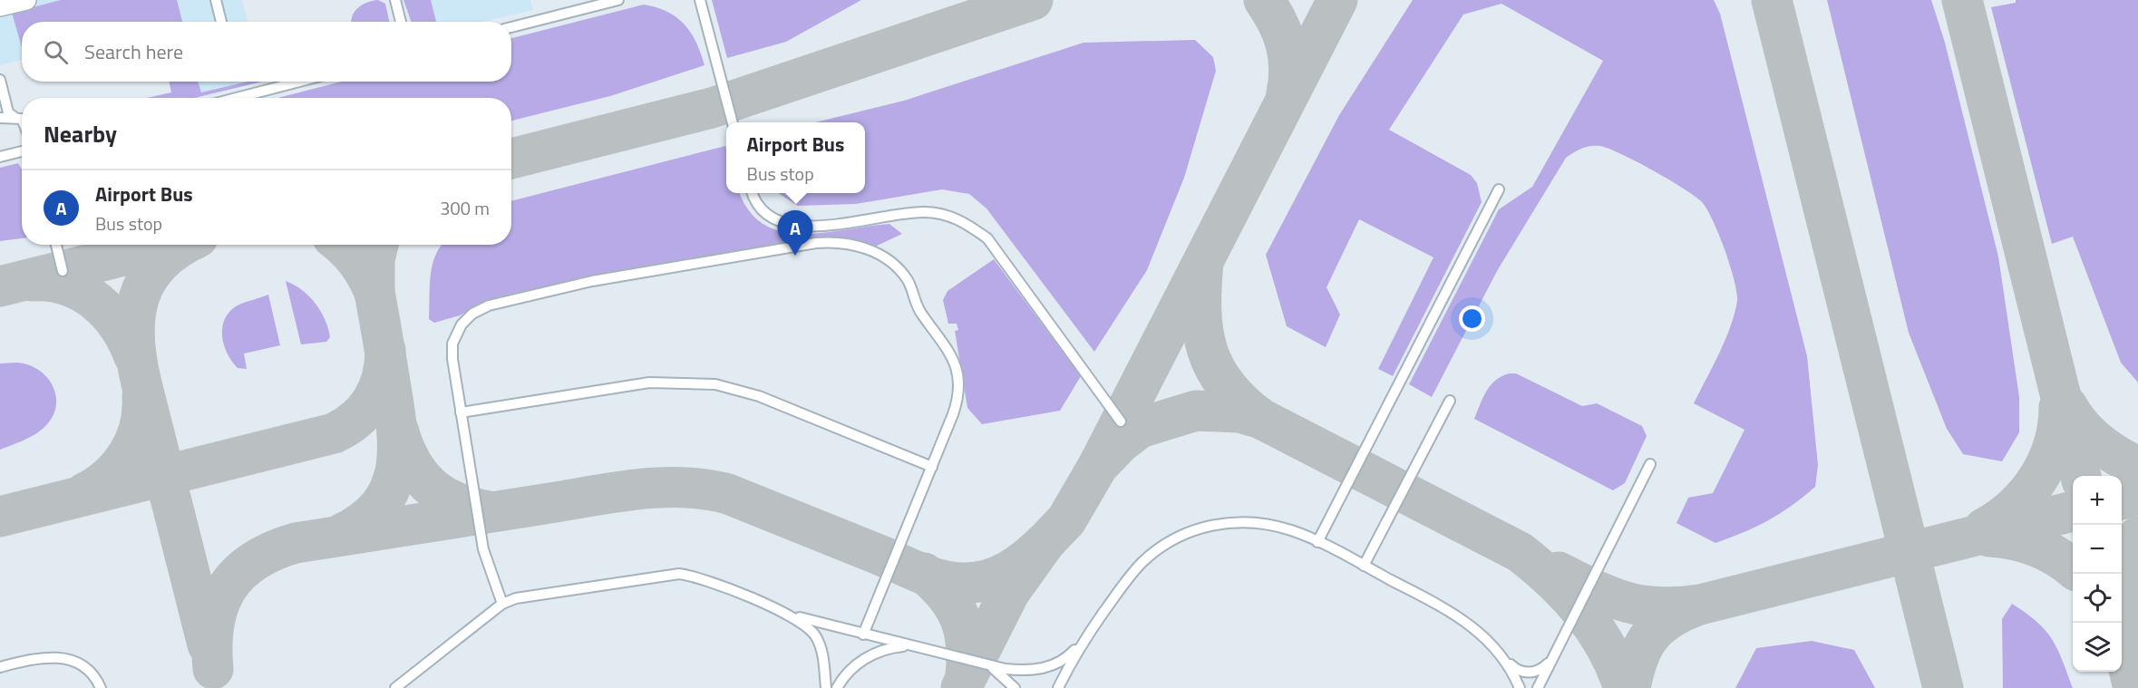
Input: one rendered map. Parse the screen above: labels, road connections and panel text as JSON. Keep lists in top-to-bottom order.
{
  "page": {
    "search": "Search here",
    "heading": "Nearby",
    "popup": ["Airport Bus", "Bus stop"],
    "list": [
      {
        "mark": "A",
        "name": "Airport Bus",
        "note": "Bus stop",
        "value": "300 m"
      }
    ],
    "pins": "A",
    "map_buttons": ["+", "−"]
  }
}
